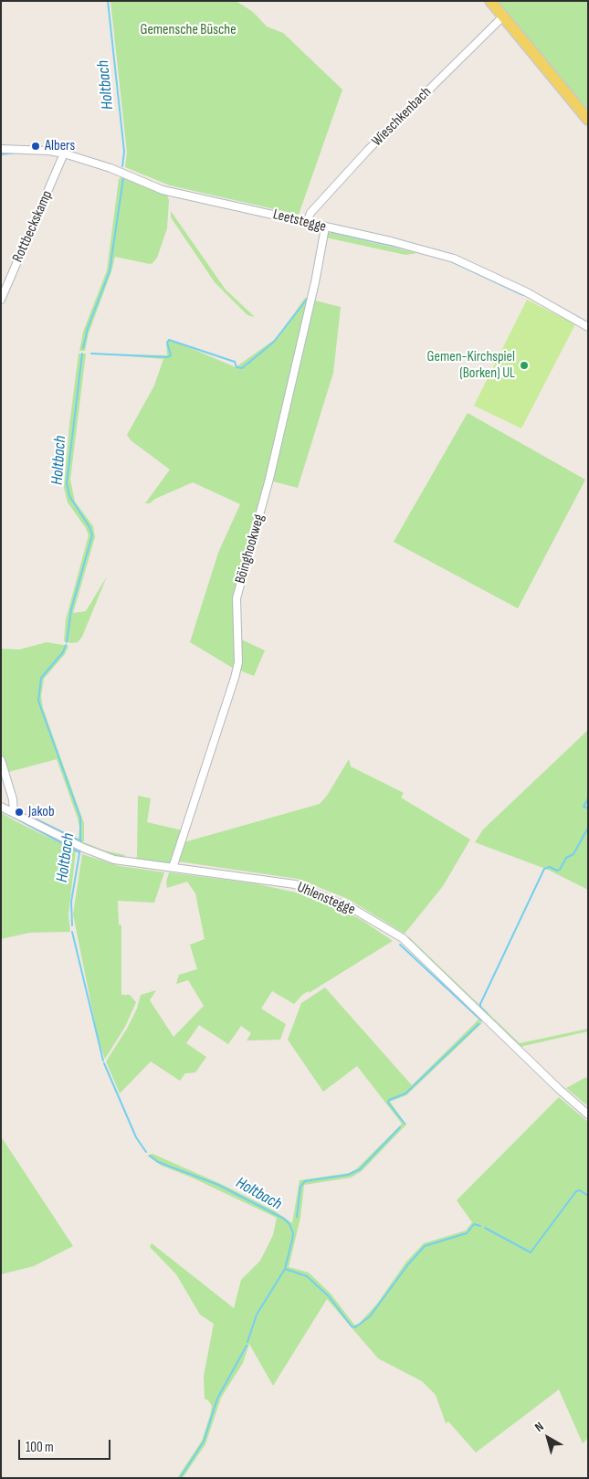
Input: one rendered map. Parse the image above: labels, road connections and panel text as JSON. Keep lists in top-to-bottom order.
{
  "streets": {
    "street": [
      "Wieschkenbach",
      "Leetstegge",
      "Rottbeckskamp",
      "Böinghookweg",
      "Uhlenstegge"
    ]
  },
  "crossings": [
    ["Wieschkenbach", "Leetstegge"],
    ["Leetstegge", "Rottbeckskamp"],
    ["Leetstegge", "Böinghookweg"],
    ["Böinghookweg", "Uhlenstegge"]
  ],
  "water": ["Holtbach"],
  "parks": ["Gemensche Büsche"],
  "places": ["Albers", "Gemen-Kirchspiel (Borken) UL", "Jakob"],
  "scale_bar": "100 m",
  "north": "top left"
}
